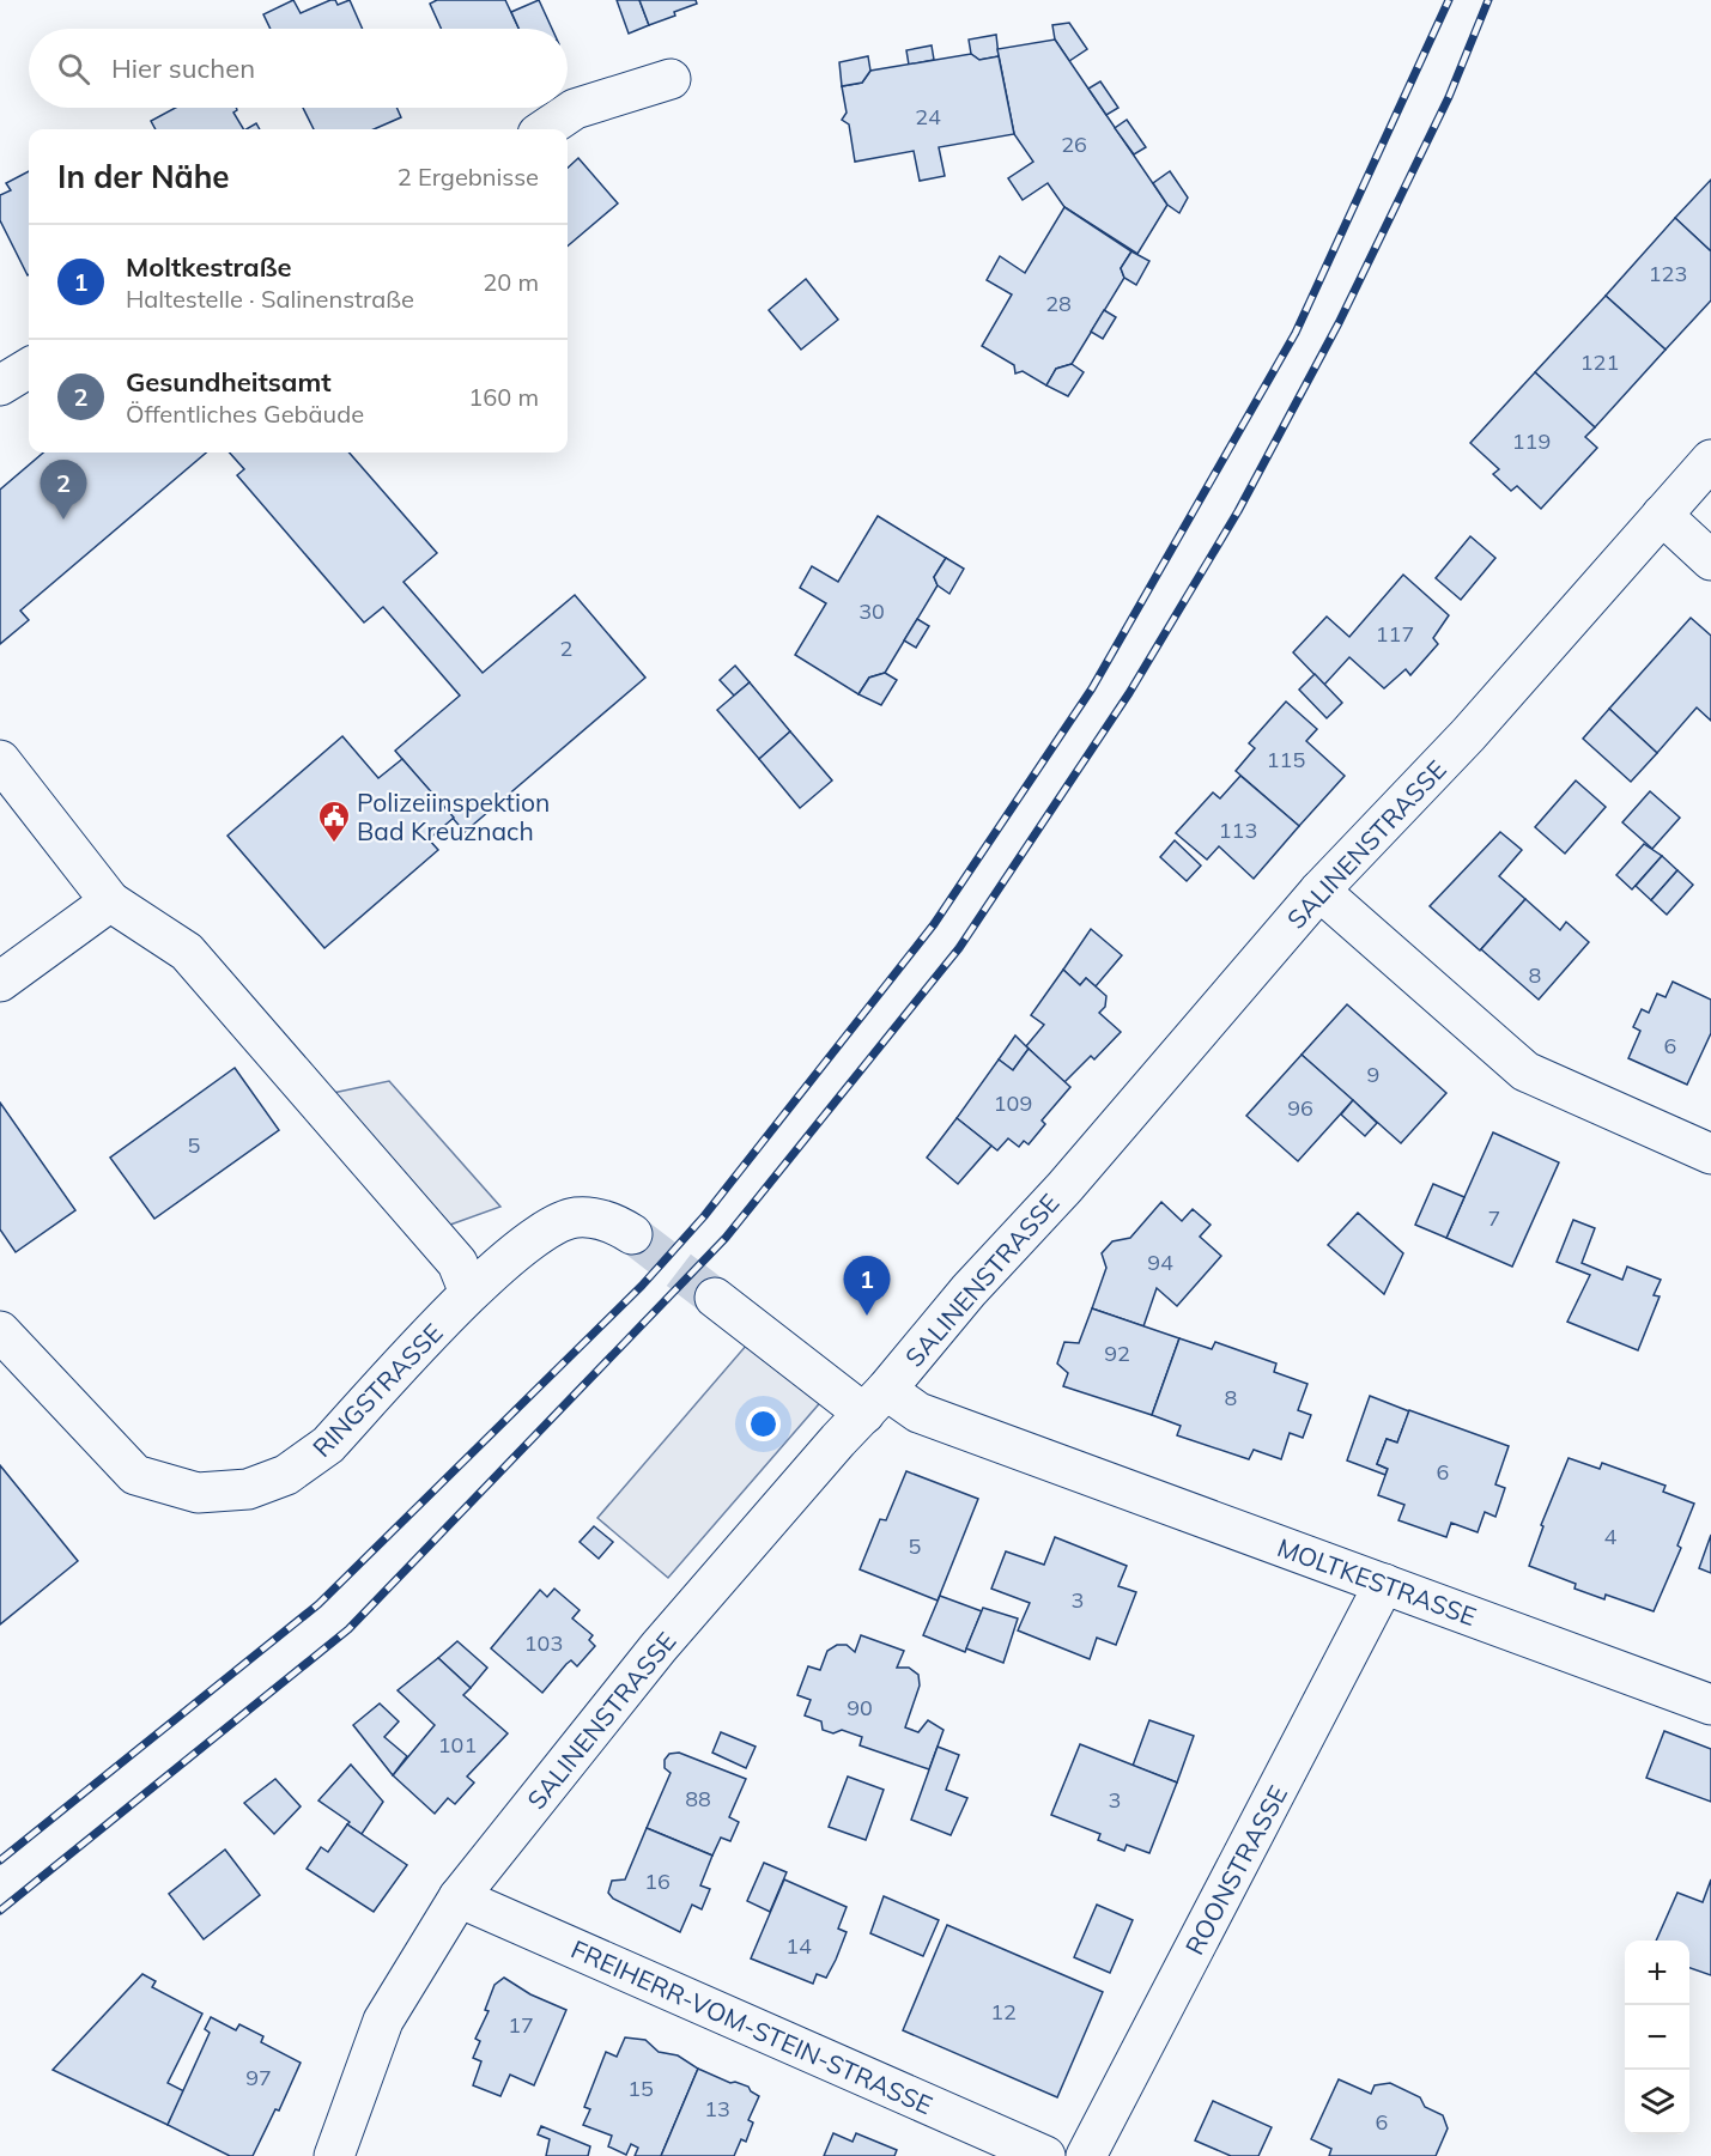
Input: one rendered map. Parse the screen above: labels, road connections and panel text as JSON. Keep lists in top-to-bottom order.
{
  "streets": {
    "street": [
      "SALINENSTRASSE",
      "RINGSTRASSE",
      "MOLTKESTRASSE",
      "ROONSTRASSE",
      "FREIHERR-VOM-STEIN-STRASSE"
    ]
  },
  "crossings": [
    ["SALINENSTRASSE", "MOLTKESTRASSE"],
    ["SALINENSTRASSE", "FREIHERR-VOM-STEIN-STRASSE"],
    ["MOLTKESTRASSE", "ROONSTRASSE"]
  ],
  "places": {
    "public building": ["Polizeiinspektion Bad Kreuznach"]
  },
  "house_numbers": [
    "24",
    "26",
    "123",
    "28",
    "121",
    "119",
    "30",
    "117",
    "2",
    "115",
    "113",
    "8",
    "6",
    "9",
    "109",
    "96",
    "5",
    "7",
    "94",
    "92",
    "8",
    "6",
    "4",
    "5",
    "3",
    "103",
    "90",
    "101",
    "88",
    "3",
    "16",
    "14",
    "12",
    "17",
    "97",
    "15",
    "13",
    "6"
  ],
  "page": {
    "search": "Hier suchen",
    "heading": ["In der Nähe", "2 Ergebnisse"],
    "list": [
      {
        "mark": "1",
        "name": "Moltkestraße",
        "note": "Haltestelle · Salinenstraße",
        "value": "20 m"
      },
      {
        "mark": "2",
        "name": "Gesundheitsamt",
        "note": "Öffentliches Gebäude",
        "value": "160 m"
      }
    ],
    "pins": ["2", "1"],
    "map_buttons": ["+", "−"]
  }
}
